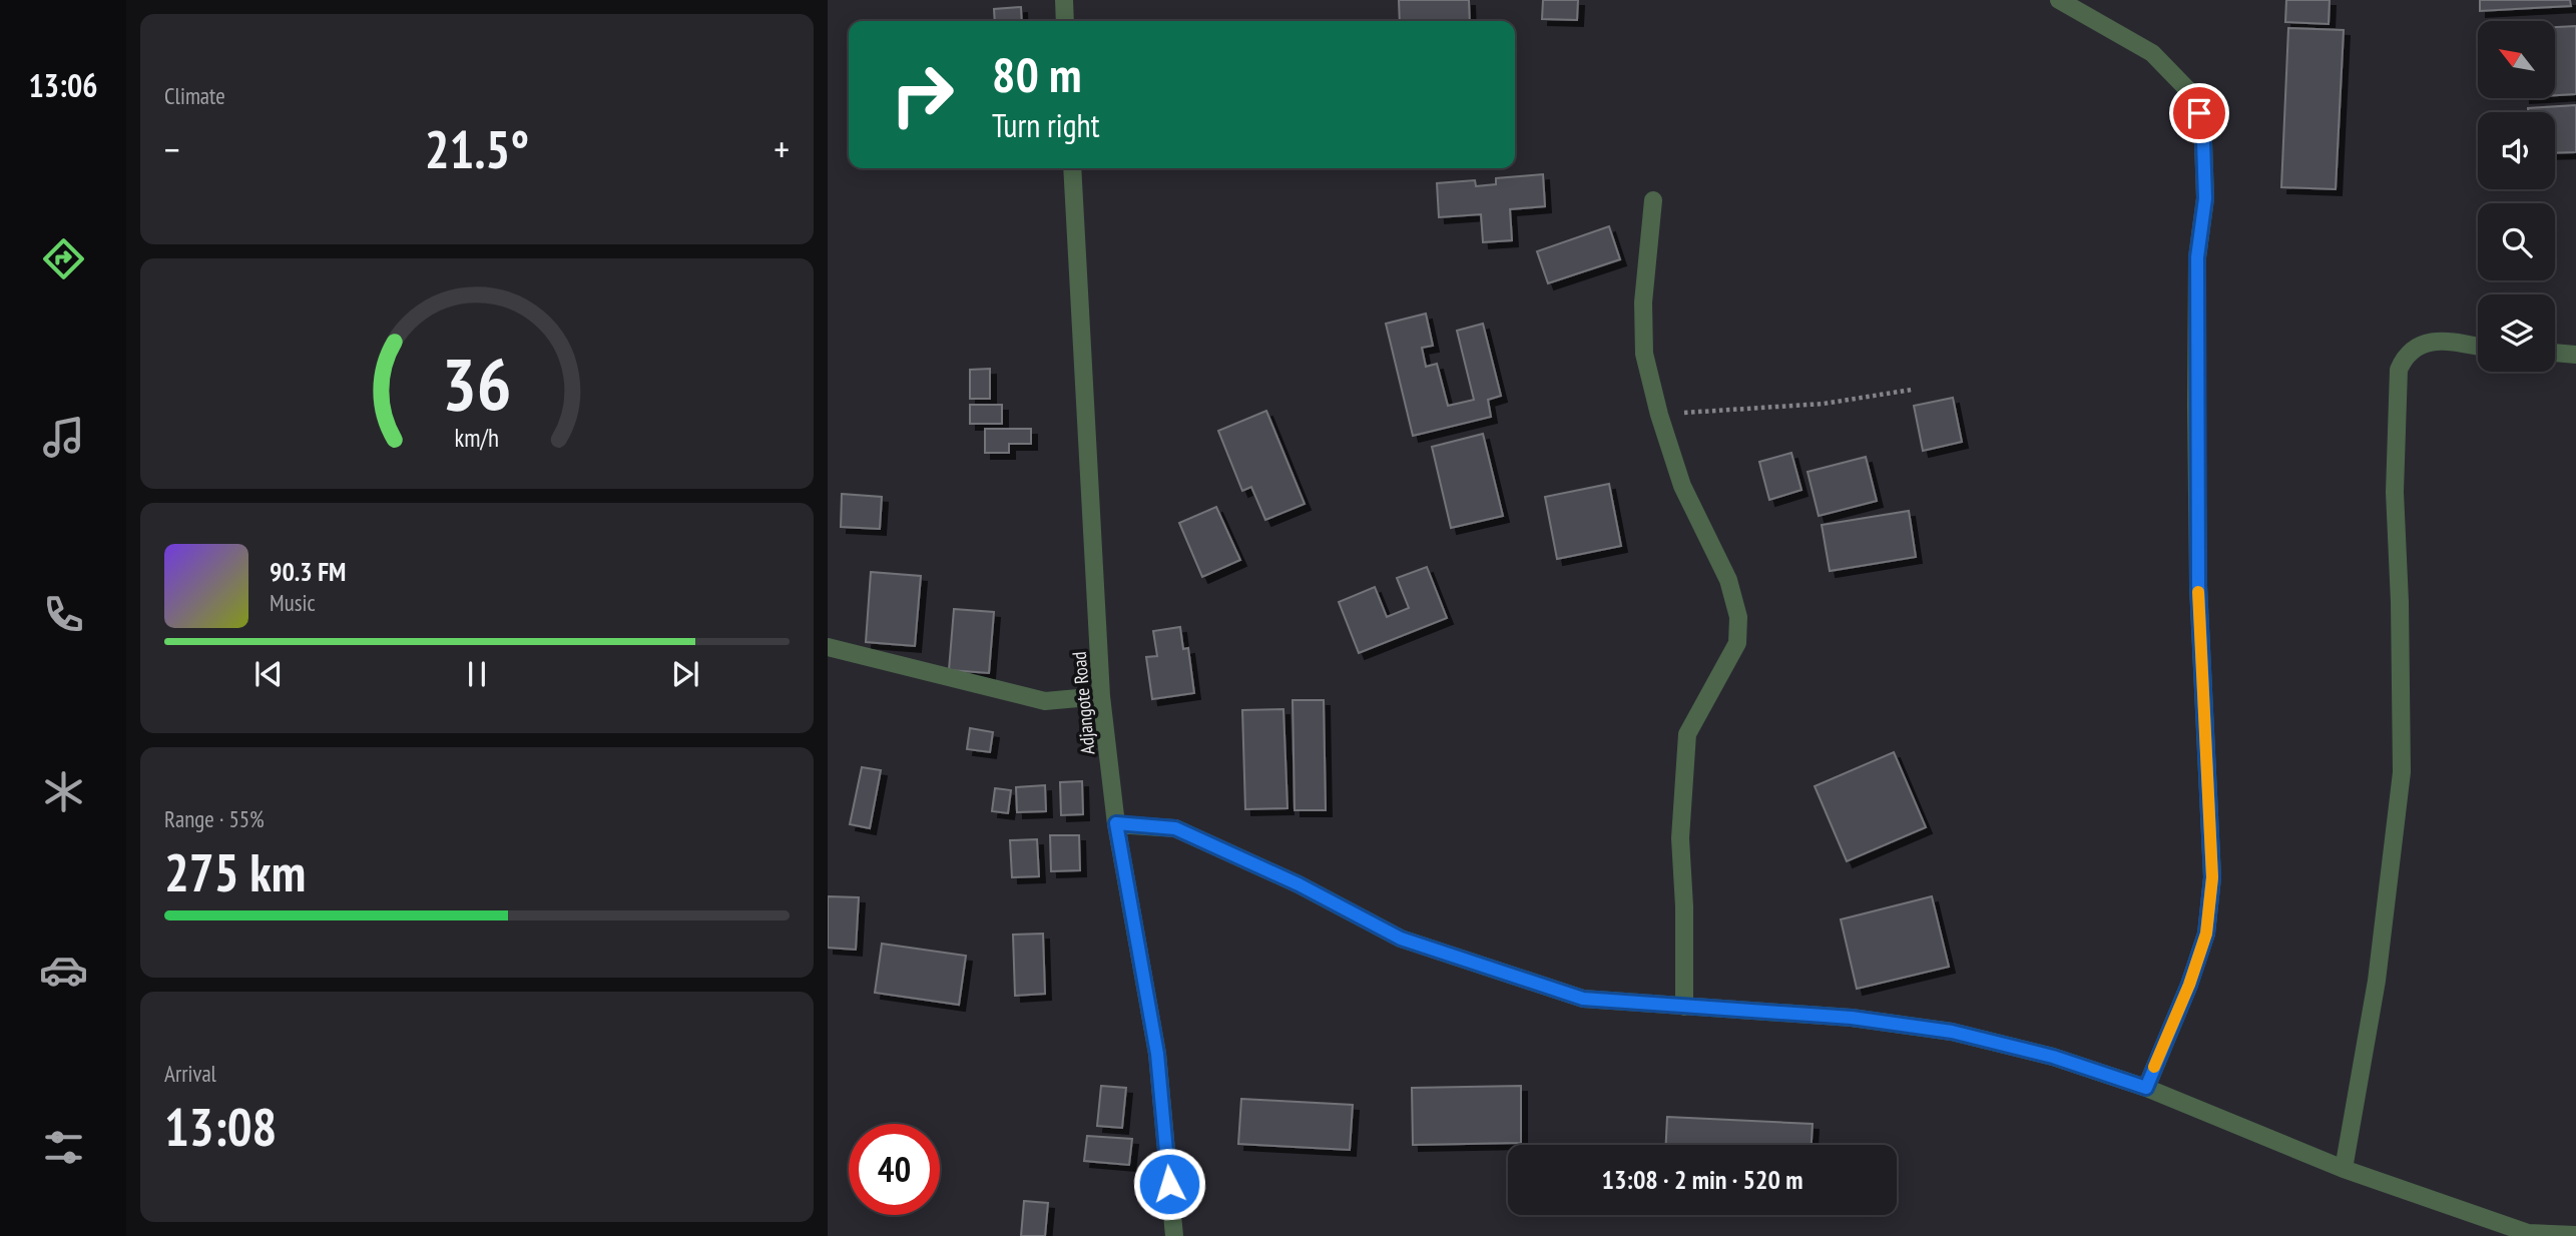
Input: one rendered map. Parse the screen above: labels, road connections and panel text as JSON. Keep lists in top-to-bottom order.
{
  "streets": {
    "street": ["Adjangote Road"]
  },
  "north": "top left",
  "page": {
    "tabs": "13:06",
    "tile": [
      "Climate",
      ["Range · 55%", "275 km"],
      ["Arrival", "13:08"]
    ],
    "turn": ["80 m", "Turn right"],
    "heat": ["−", "21.5°", "+"],
    "song": ["90.3 FM", "Music"],
    "limit": "40",
    "trip": "13:08 · 2 min · 520 m",
    "gauge": ["36", "km/h"]
  }
}
